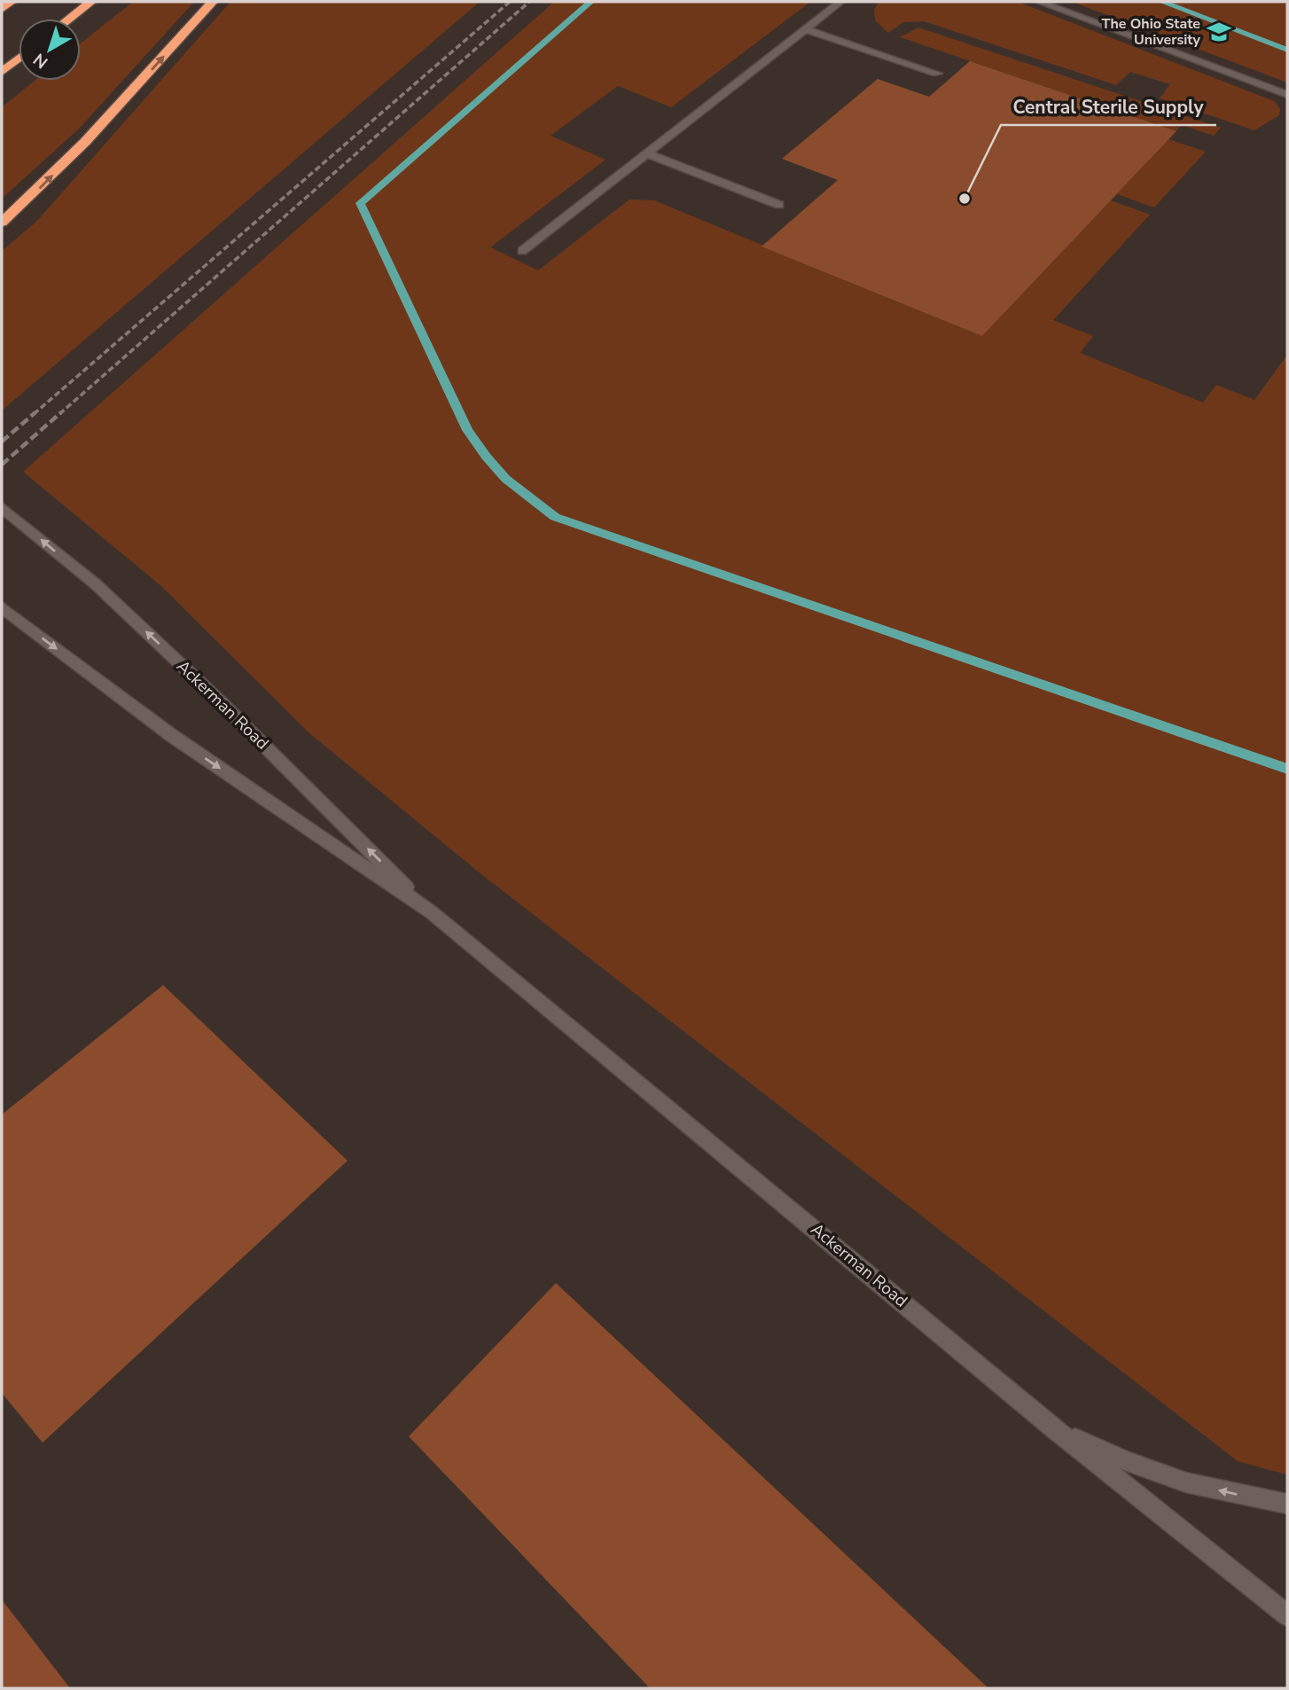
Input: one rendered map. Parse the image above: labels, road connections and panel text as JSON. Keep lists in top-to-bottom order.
{
  "streets": {
    "main road": ["Ackerman Road"]
  },
  "places": {
    "school or university": ["The Ohio State University"],
    "other": ["Central Sterile Supply"]
  },
  "north": "bottom left"
}
